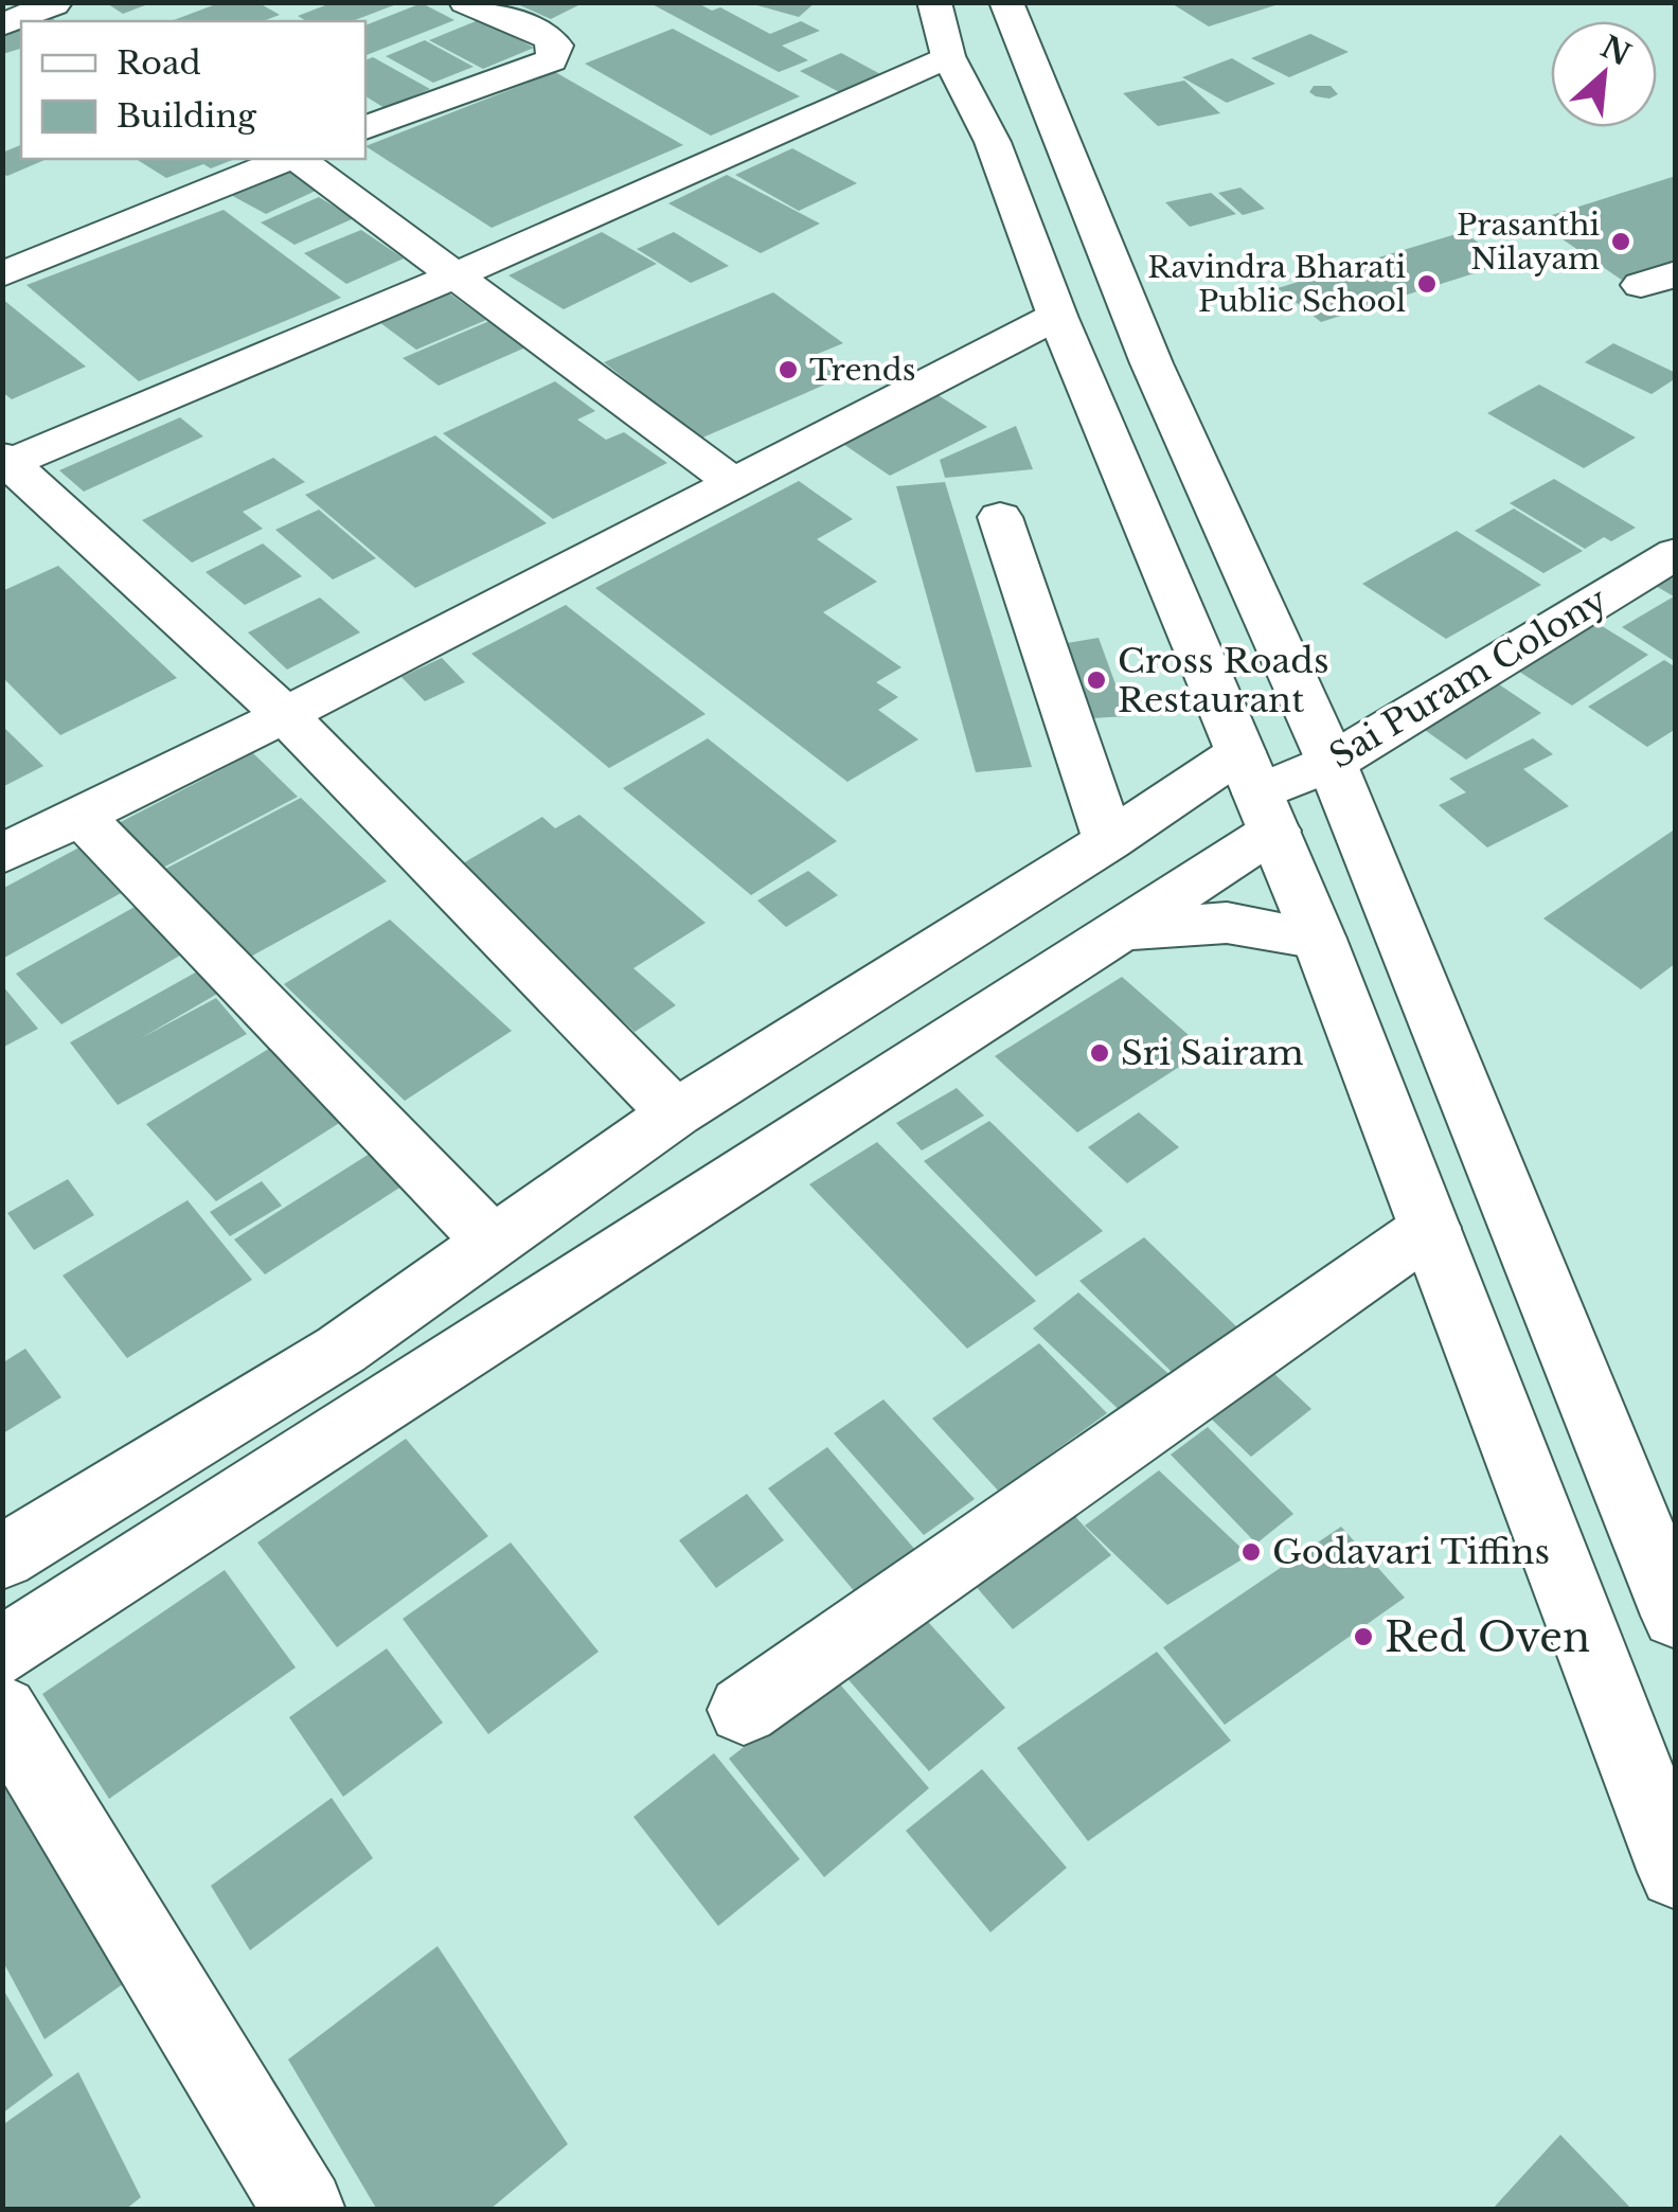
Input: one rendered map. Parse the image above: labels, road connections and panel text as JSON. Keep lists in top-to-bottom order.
{
  "streets": {
    "main road": ["Sai Puram Colony"]
  },
  "places": [
    "Prasanthi Nilayam",
    "Ravindra Bharati Public School",
    "Trends",
    "Cross Roads Restaurant",
    "Sri Sairam",
    "Godavari Tiffins",
    "Red Oven"
  ],
  "legend": ["Road", "Building"],
  "north": "top right"
}
